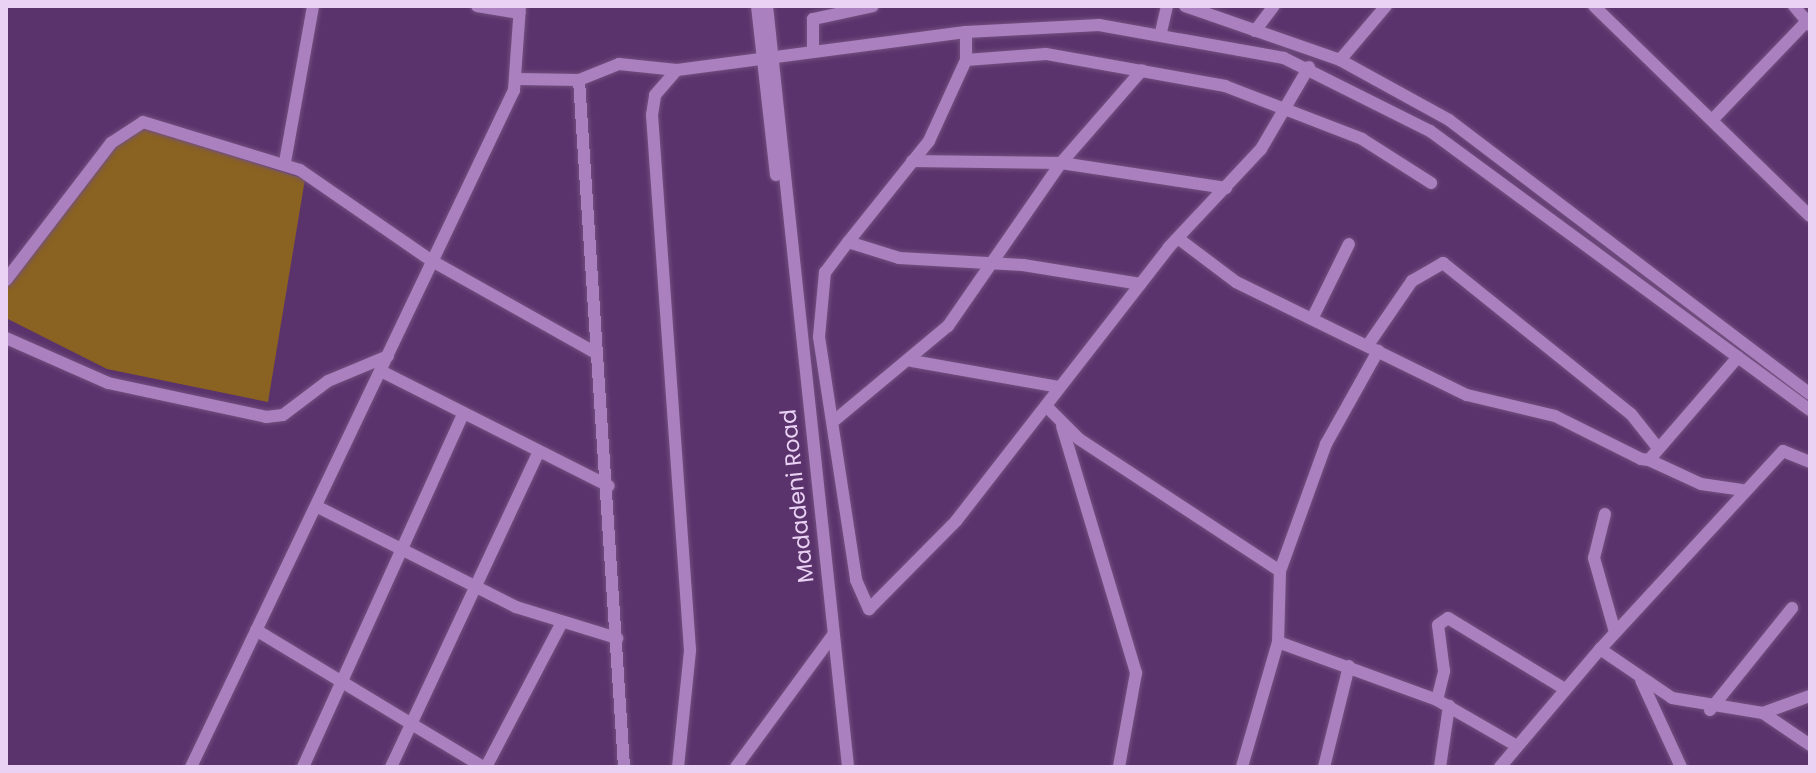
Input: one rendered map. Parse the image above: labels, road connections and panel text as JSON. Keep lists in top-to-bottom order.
{
  "streets": {
    "street": ["Madadeni Road"]
  }
}
